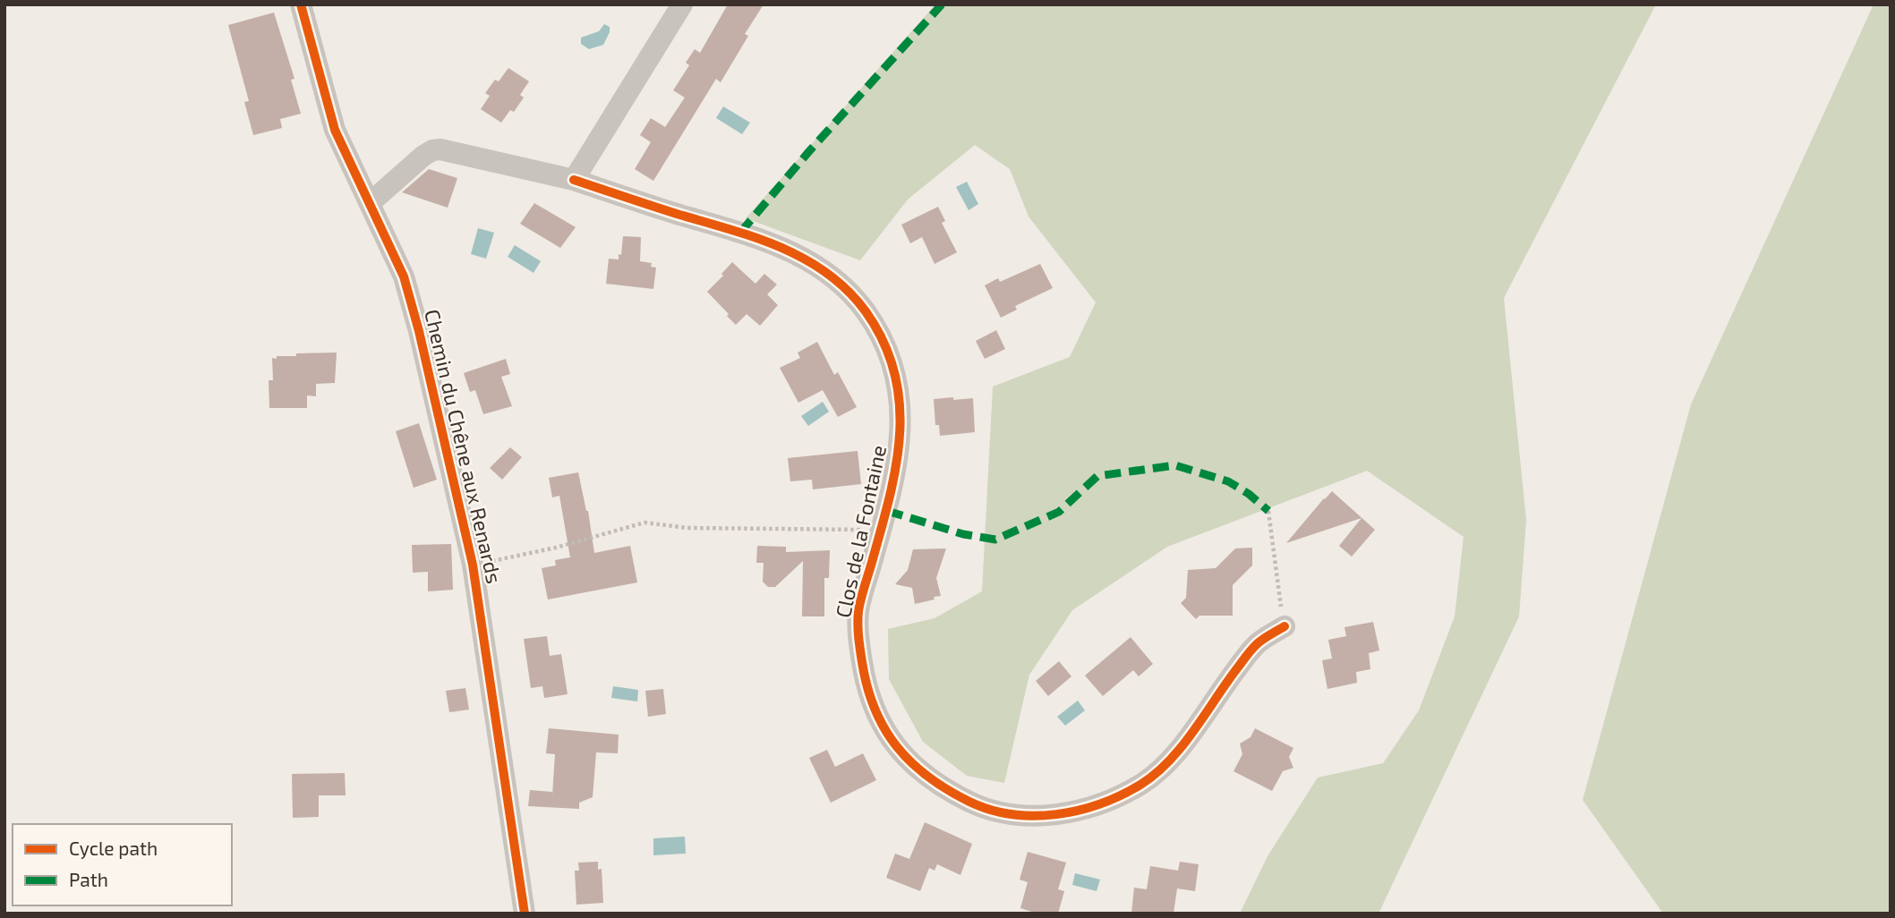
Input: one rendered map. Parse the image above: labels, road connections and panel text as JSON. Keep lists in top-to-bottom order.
{
  "streets": {
    "street": ["Chemin du Chêne aux Renards", "Clos de la Fontaine"]
  },
  "crossings": [
    ["Chemin du Chêne aux Renards", "Clos de la Fontaine"]
  ],
  "legend": ["Cycle path", "Path"]
}
